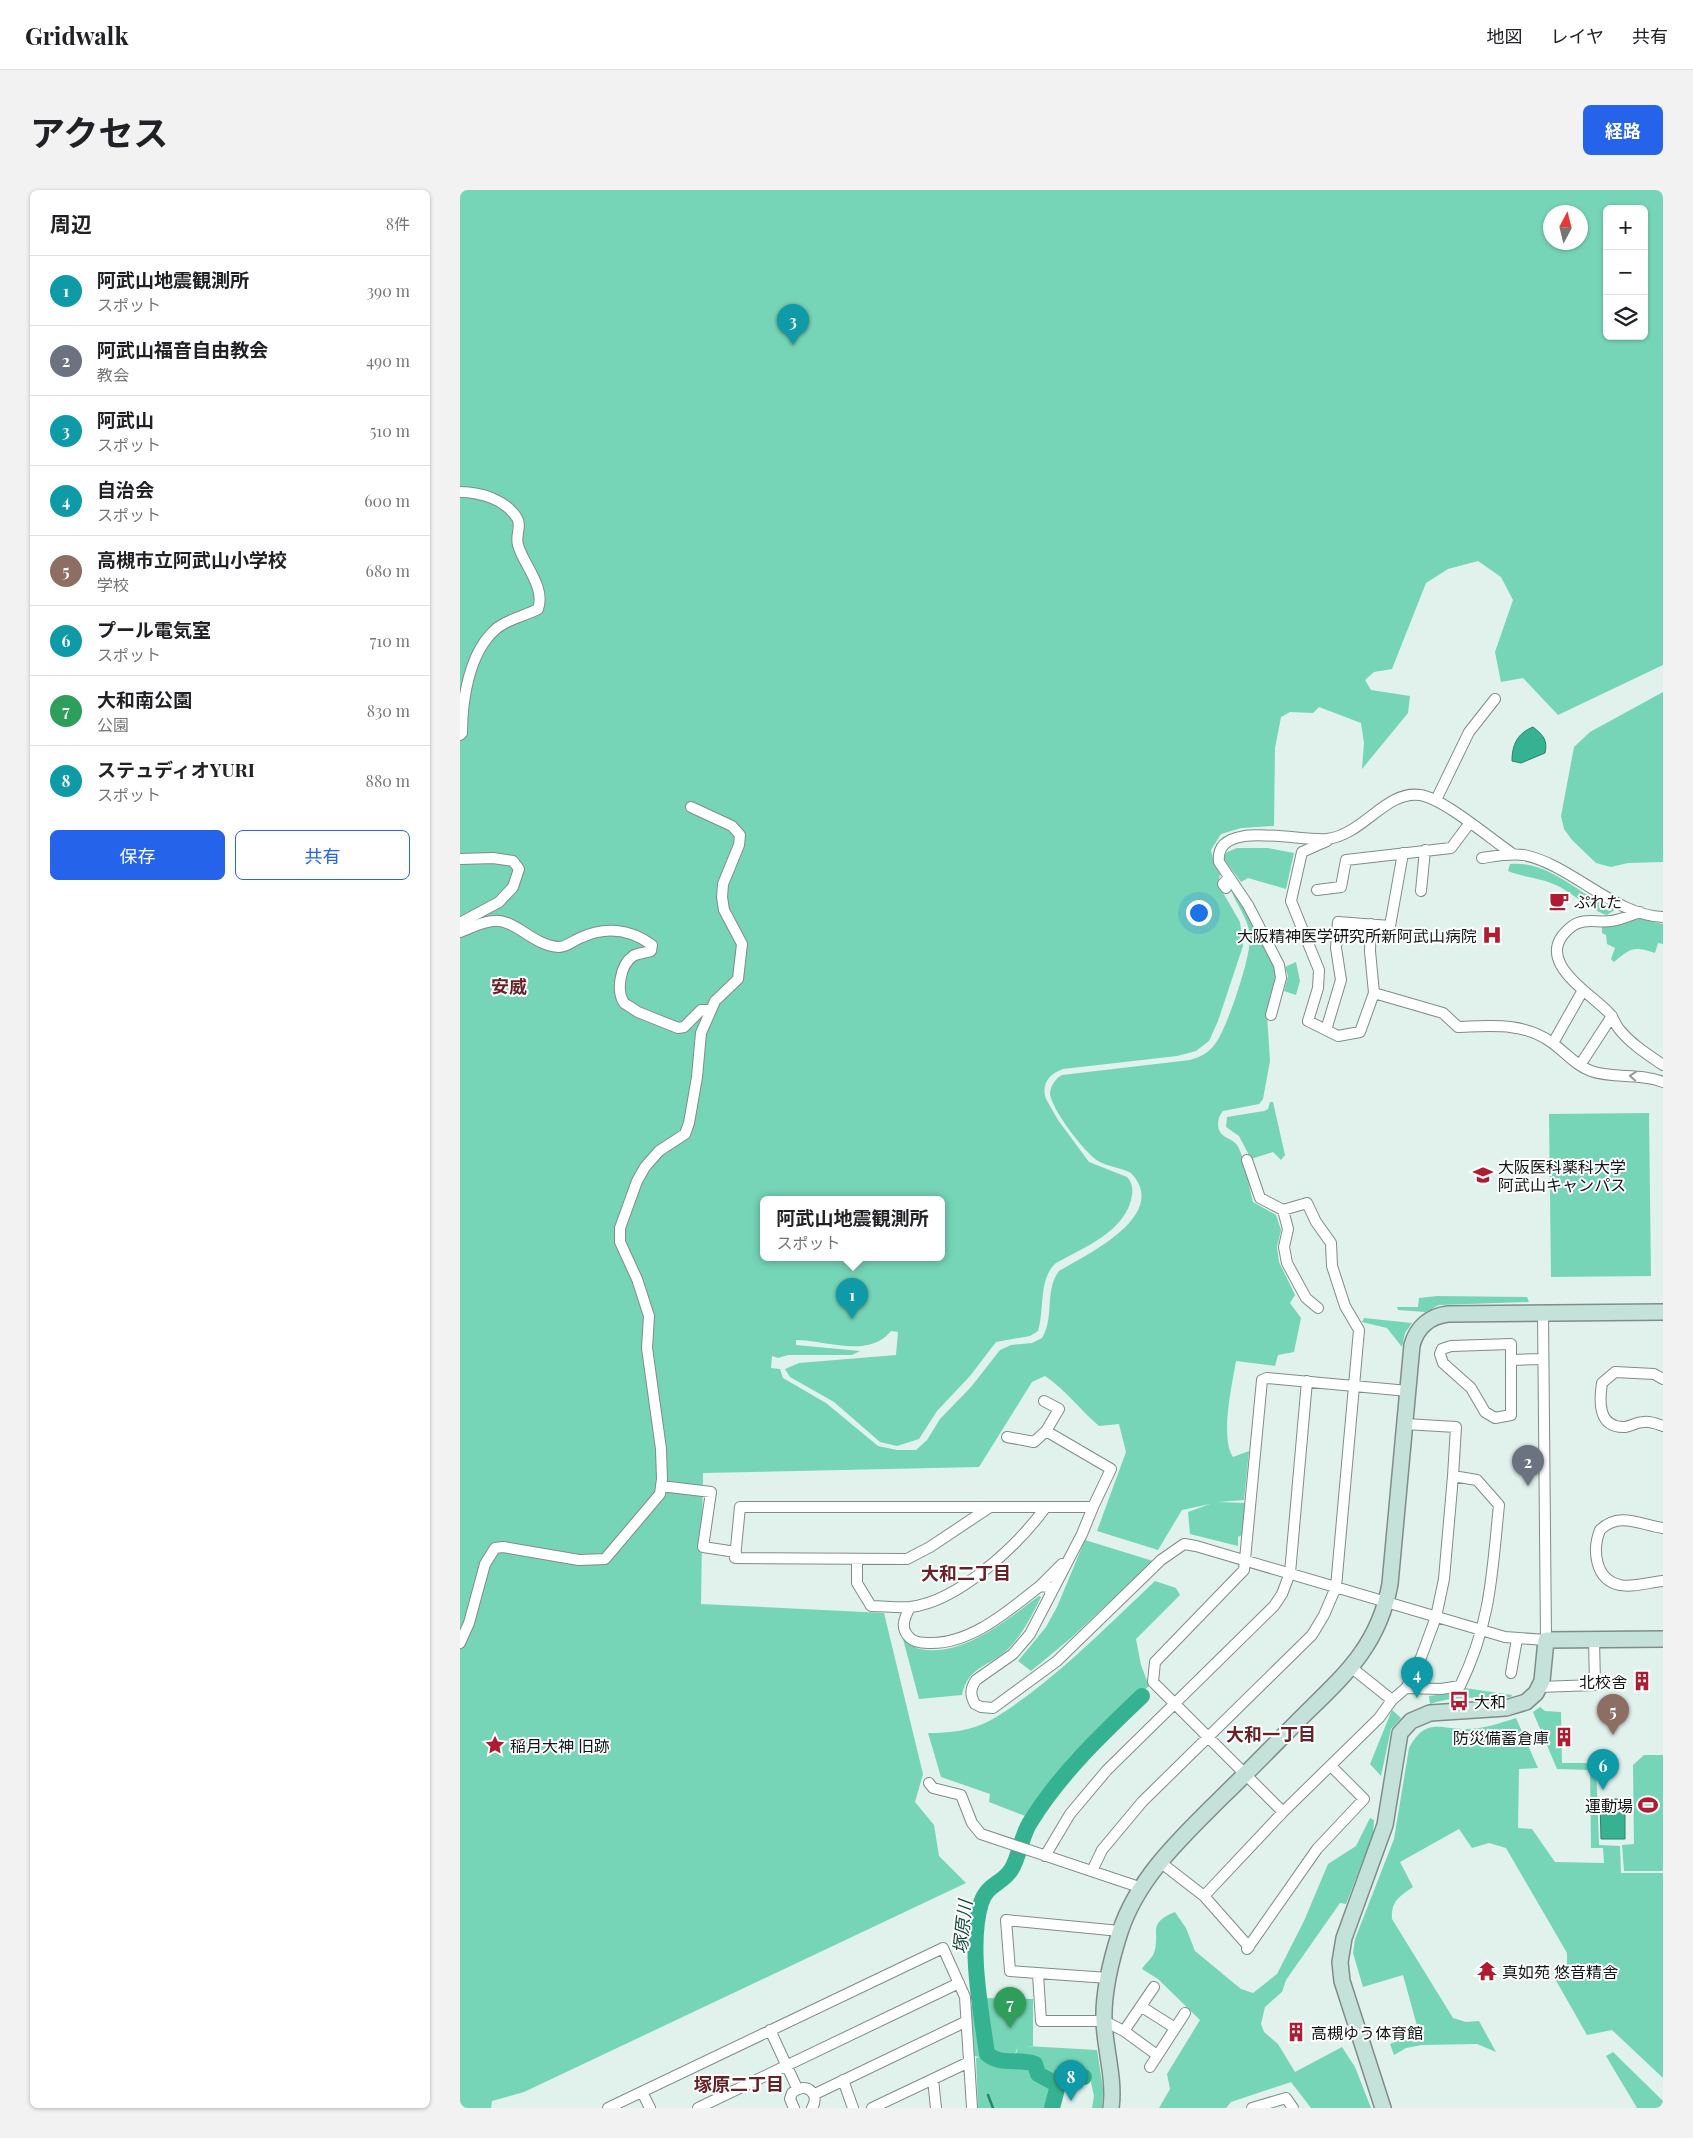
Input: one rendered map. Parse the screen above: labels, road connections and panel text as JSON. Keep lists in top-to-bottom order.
{
  "districts": [
    "安威",
    "大和二丁目",
    "大和一丁目",
    "塚原二丁目"
  ],
  "water": ["塚原川"],
  "places": {
    "cafe": ["ぷれた"],
    "hospital": ["大阪精神医学研究所新阿武山病院"],
    "school or university": ["大阪医科薬科大学 阿武山キャンパス"],
    "building": ["北校舎", "防災備蓄倉庫", "高槻ゆう体育館"],
    "bus stop": ["大和"],
    "place": ["稲月大神 旧跡"],
    "sports": ["運動場"],
    "temple": ["真如苑 悠音精舎"]
  },
  "north": "top",
  "page": {
    "header": "Gridwalk",
    "nav": ["地図", "レイヤ", "共有"],
    "title": "アクセス",
    "buttons": [
      "経路",
      ["保存", "共有"]
    ],
    "heading": ["周辺", "8件"],
    "map_buttons": ["+", "−"],
    "list": [
      {
        "mark": "1",
        "name": "阿武山地震観測所",
        "note": "スポット",
        "value": "390 m"
      },
      {
        "mark": "2",
        "name": "阿武山福音自由教会",
        "note": "教会",
        "value": "490 m"
      },
      {
        "mark": "3",
        "name": "阿武山",
        "note": "スポット",
        "value": "510 m"
      },
      {
        "mark": "4",
        "name": "自治会",
        "note": "スポット",
        "value": "600 m"
      },
      {
        "mark": "5",
        "name": "高槻市立阿武山小学校",
        "note": "学校",
        "value": "680 m"
      },
      {
        "mark": "6",
        "name": "プール電気室",
        "note": "スポット",
        "value": "710 m"
      },
      {
        "mark": "7",
        "name": "大和南公園",
        "note": "公園",
        "value": "830 m"
      },
      {
        "mark": "8",
        "name": "ステュディオYURI",
        "note": "スポット",
        "value": "880 m"
      }
    ],
    "pins": [
      "3",
      "1",
      "2",
      "4",
      "5",
      "6",
      "7",
      "8"
    ],
    "popup": ["阿武山地震観測所", "スポット"]
  }
}
